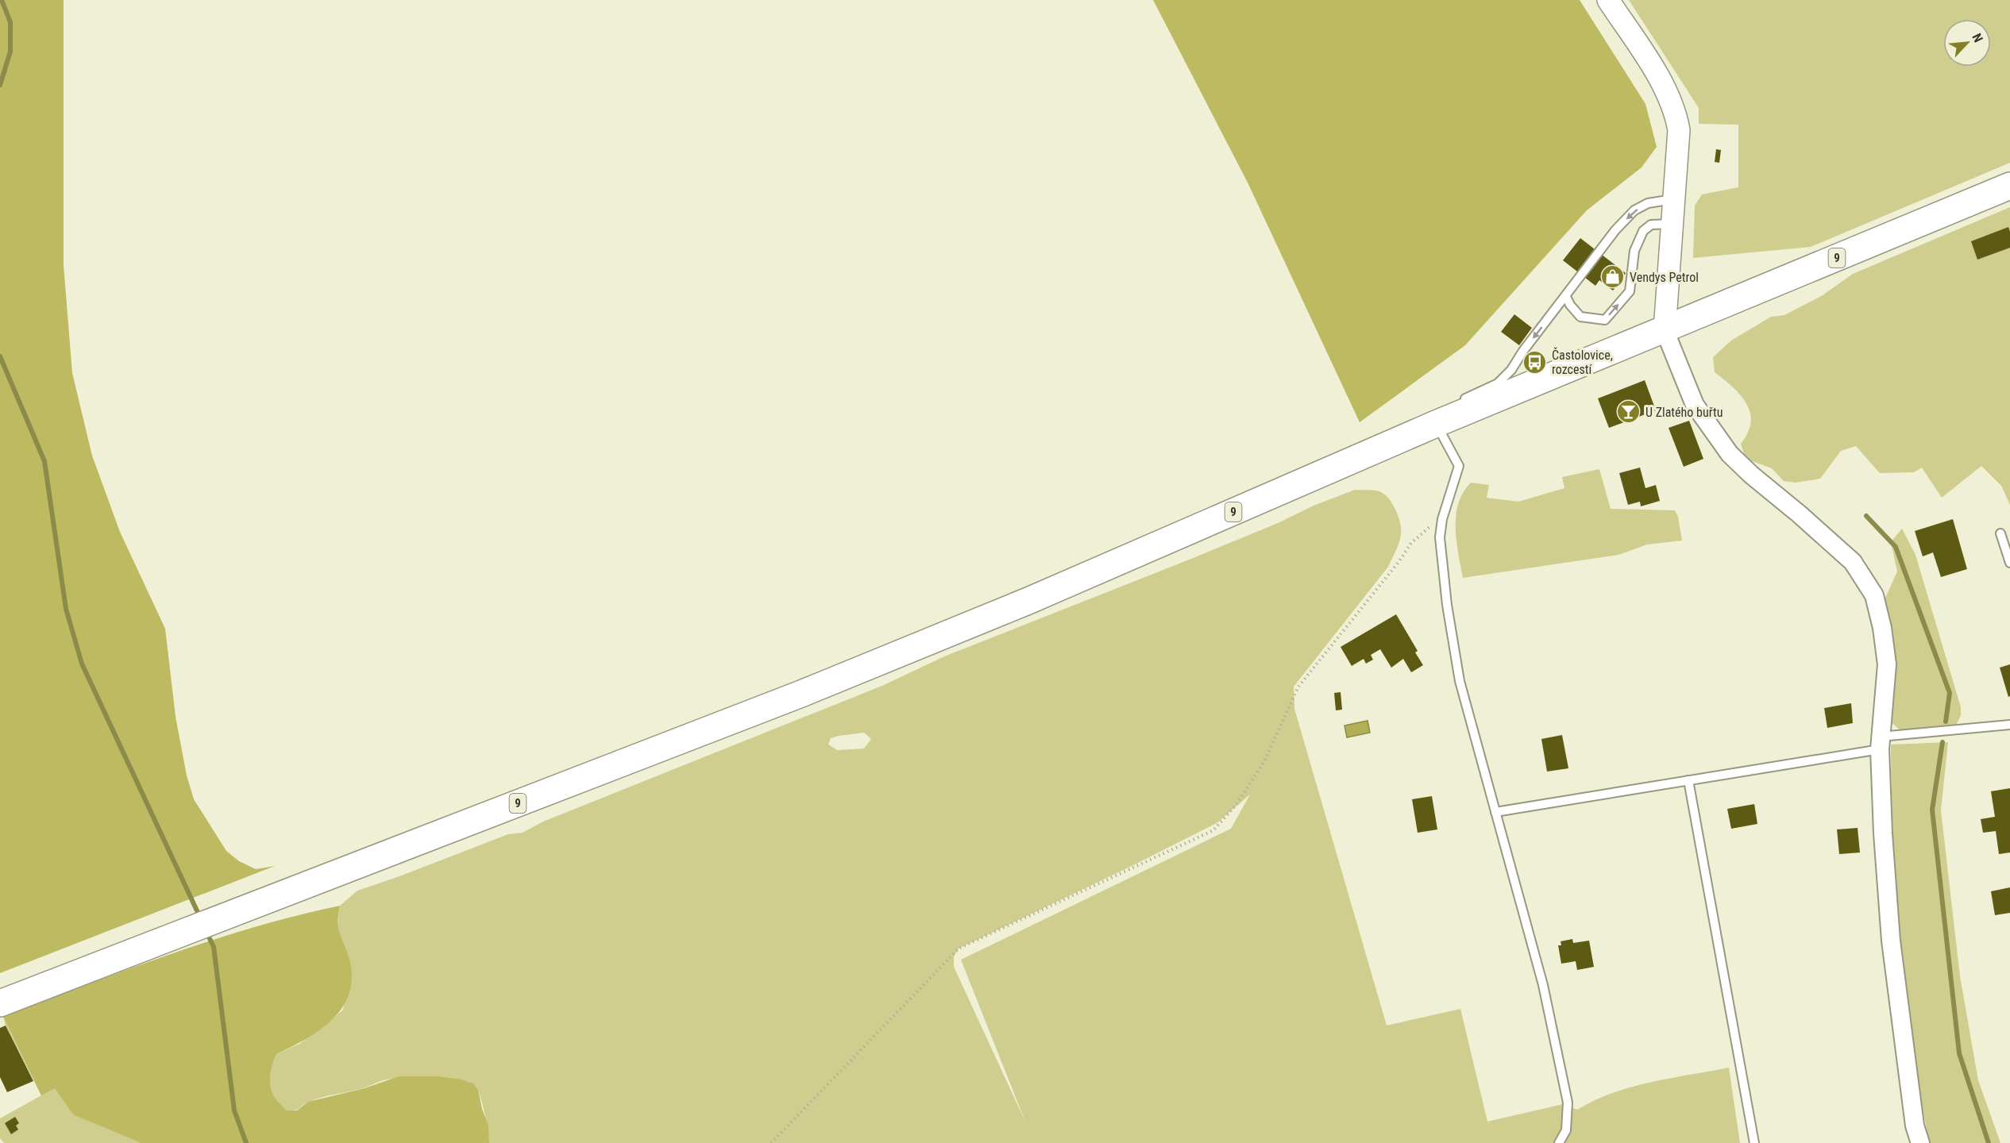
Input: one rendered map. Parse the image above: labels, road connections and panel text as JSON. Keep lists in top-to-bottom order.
{
  "streets": {
    "main road": ["9"]
  },
  "places": {
    "shop": ["Vendys Petrol"],
    "bus stop": ["Častolovice, rozcestí"],
    "bar": ["U Zlatého buřtu"]
  },
  "north": "top right"
}
